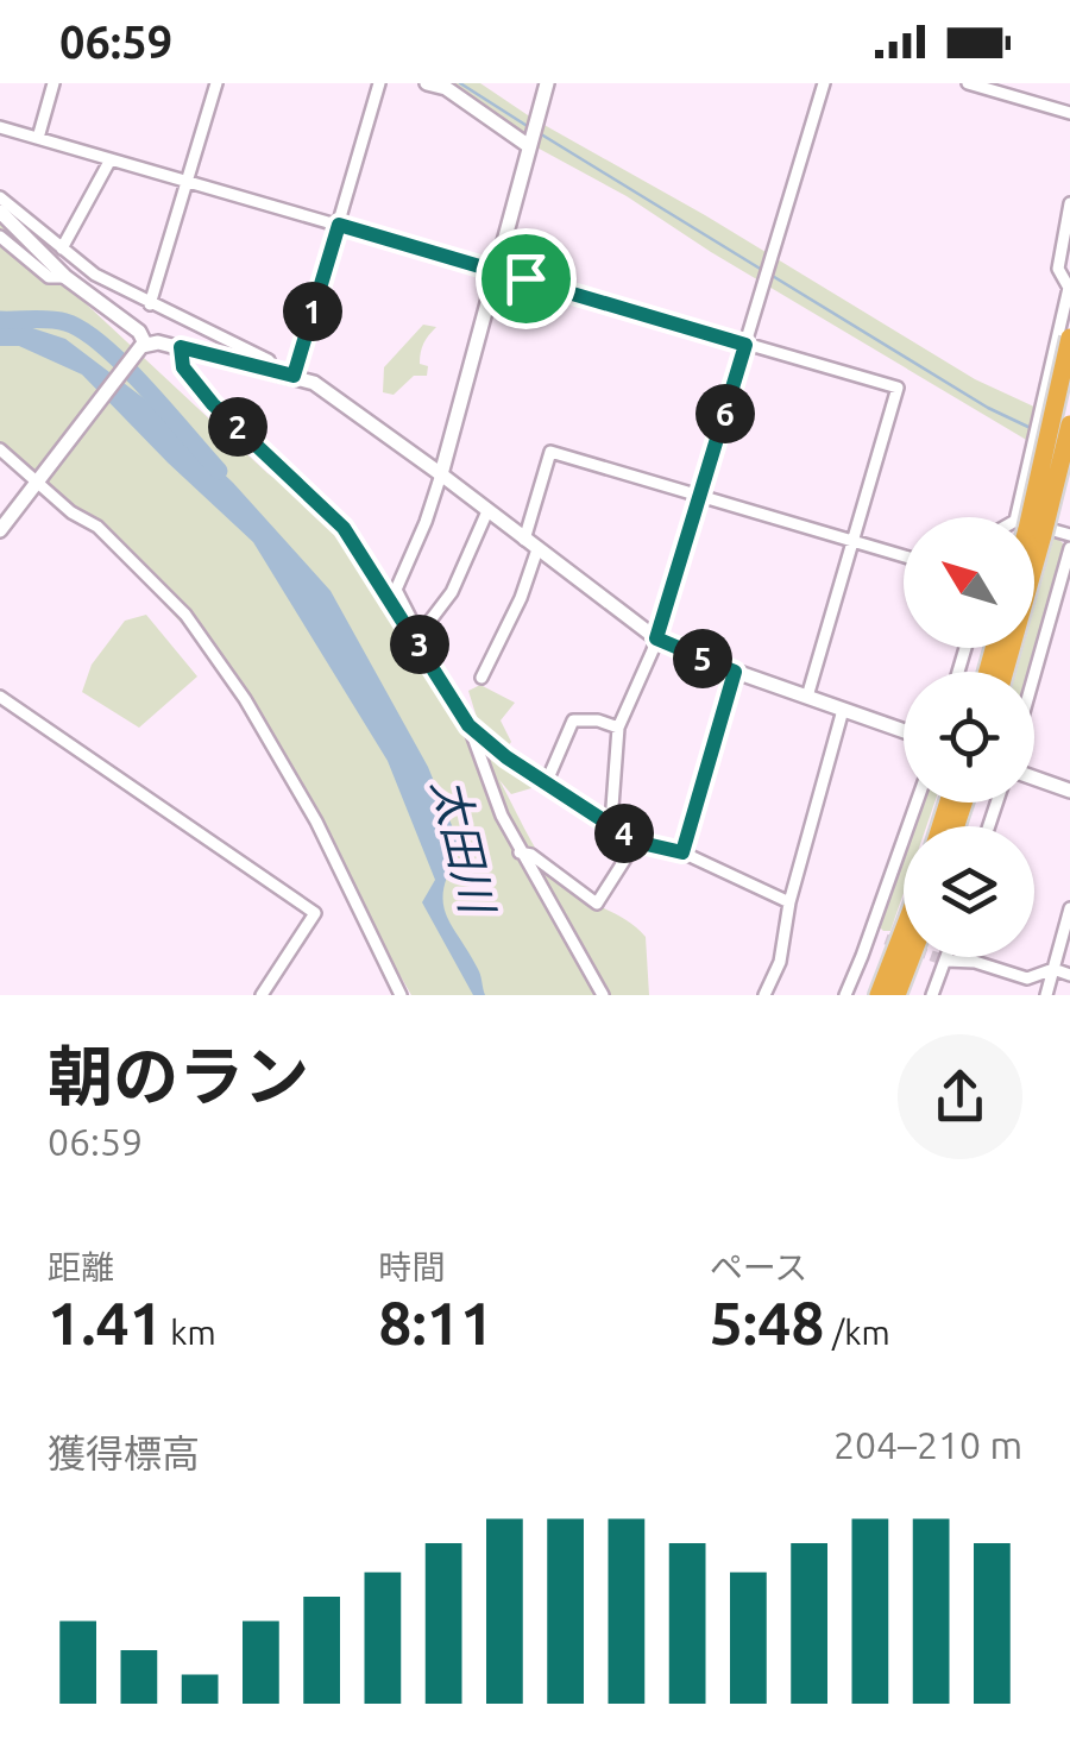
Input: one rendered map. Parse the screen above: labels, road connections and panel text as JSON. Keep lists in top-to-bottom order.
{
  "water": ["太田川"],
  "north": "top left",
  "page": {
    "status": "06:59",
    "pins": [
      "1",
      "6",
      "2",
      "3",
      "5",
      "4"
    ],
    "heading": ["朝のラン", "06:59"],
    "stats": [
      ["距離", "1.41 km"],
      ["時間", "8:11"],
      ["ペース", "5:48 /km"]
    ],
    "chart": ["獲得標高", "204–210 m"]
  }
}
